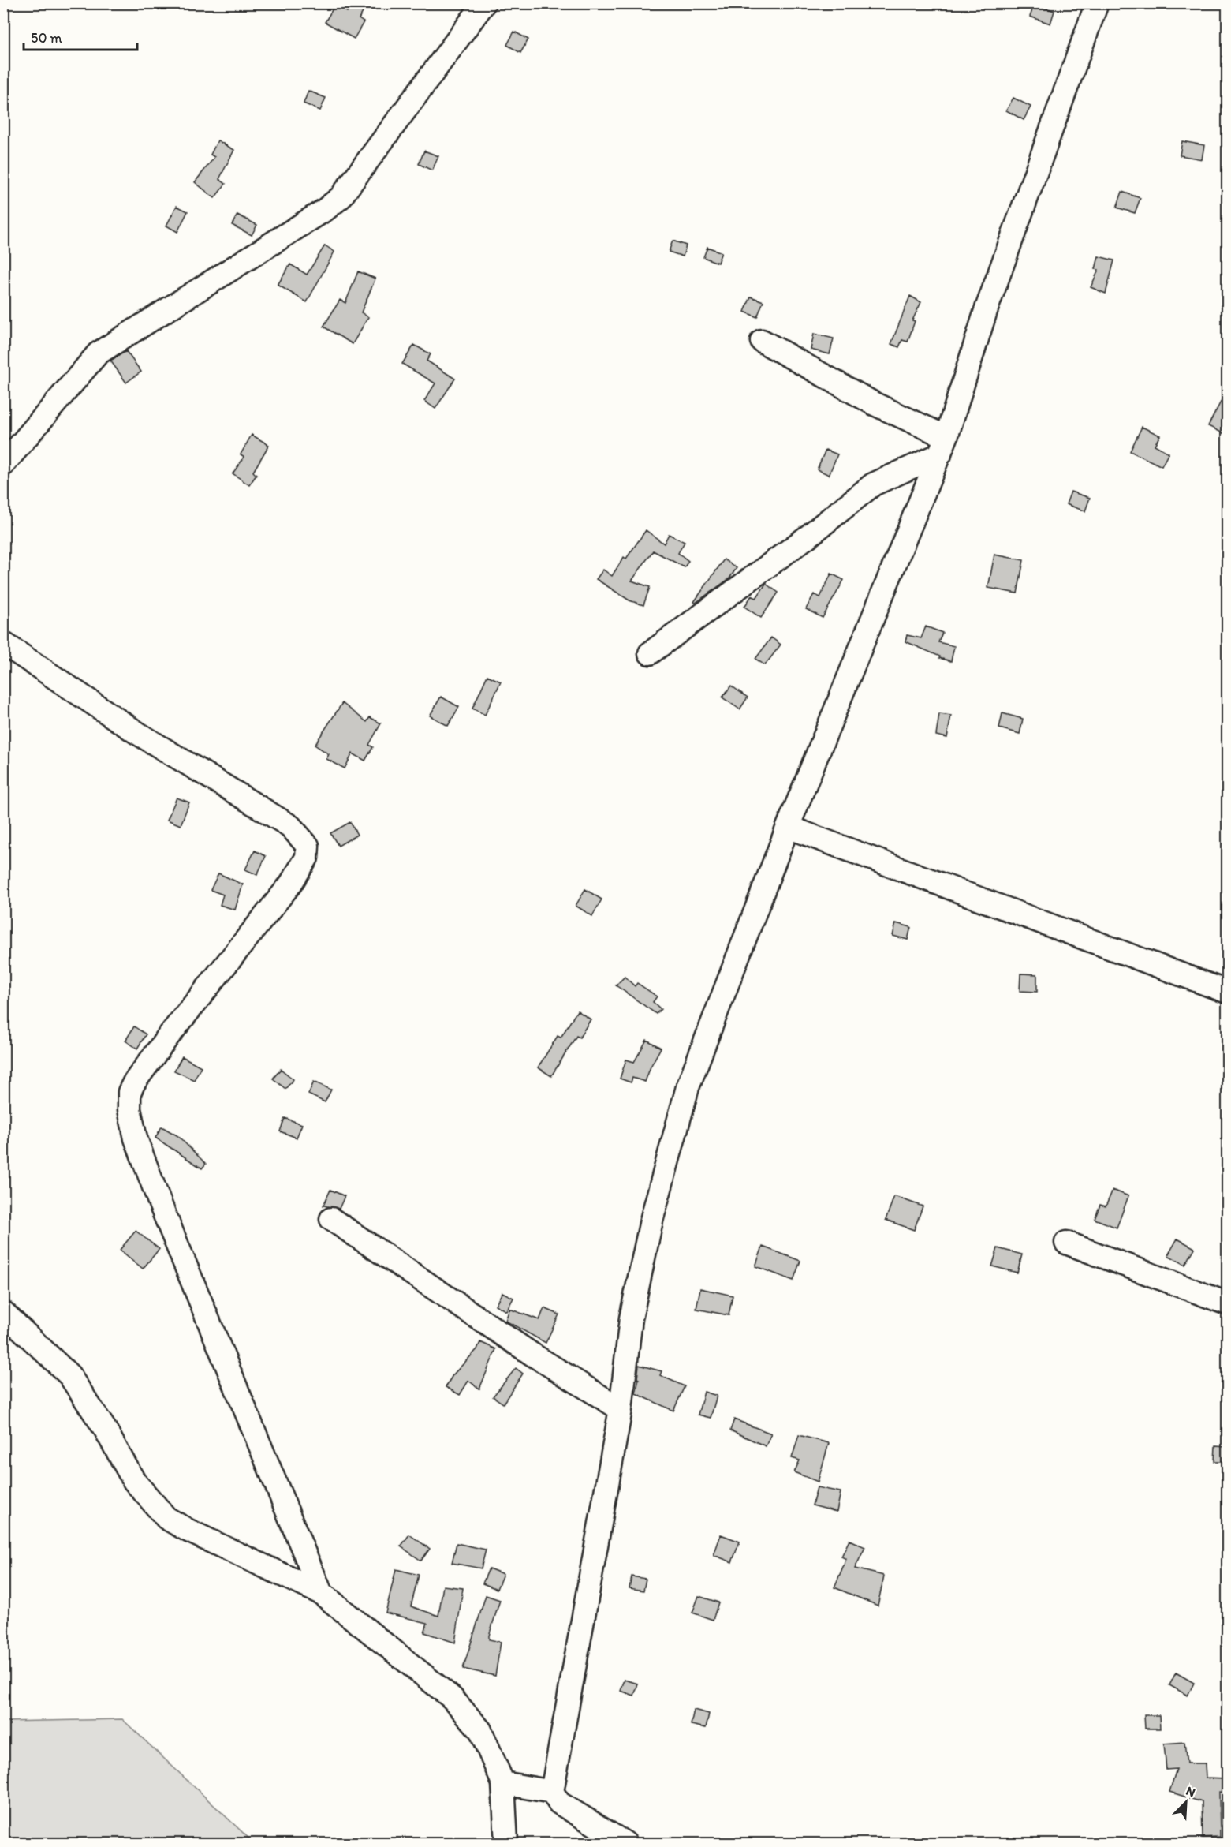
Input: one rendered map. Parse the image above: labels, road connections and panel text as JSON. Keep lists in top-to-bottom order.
{
  "scale_bar": "50 m",
  "north": "top right"
}
